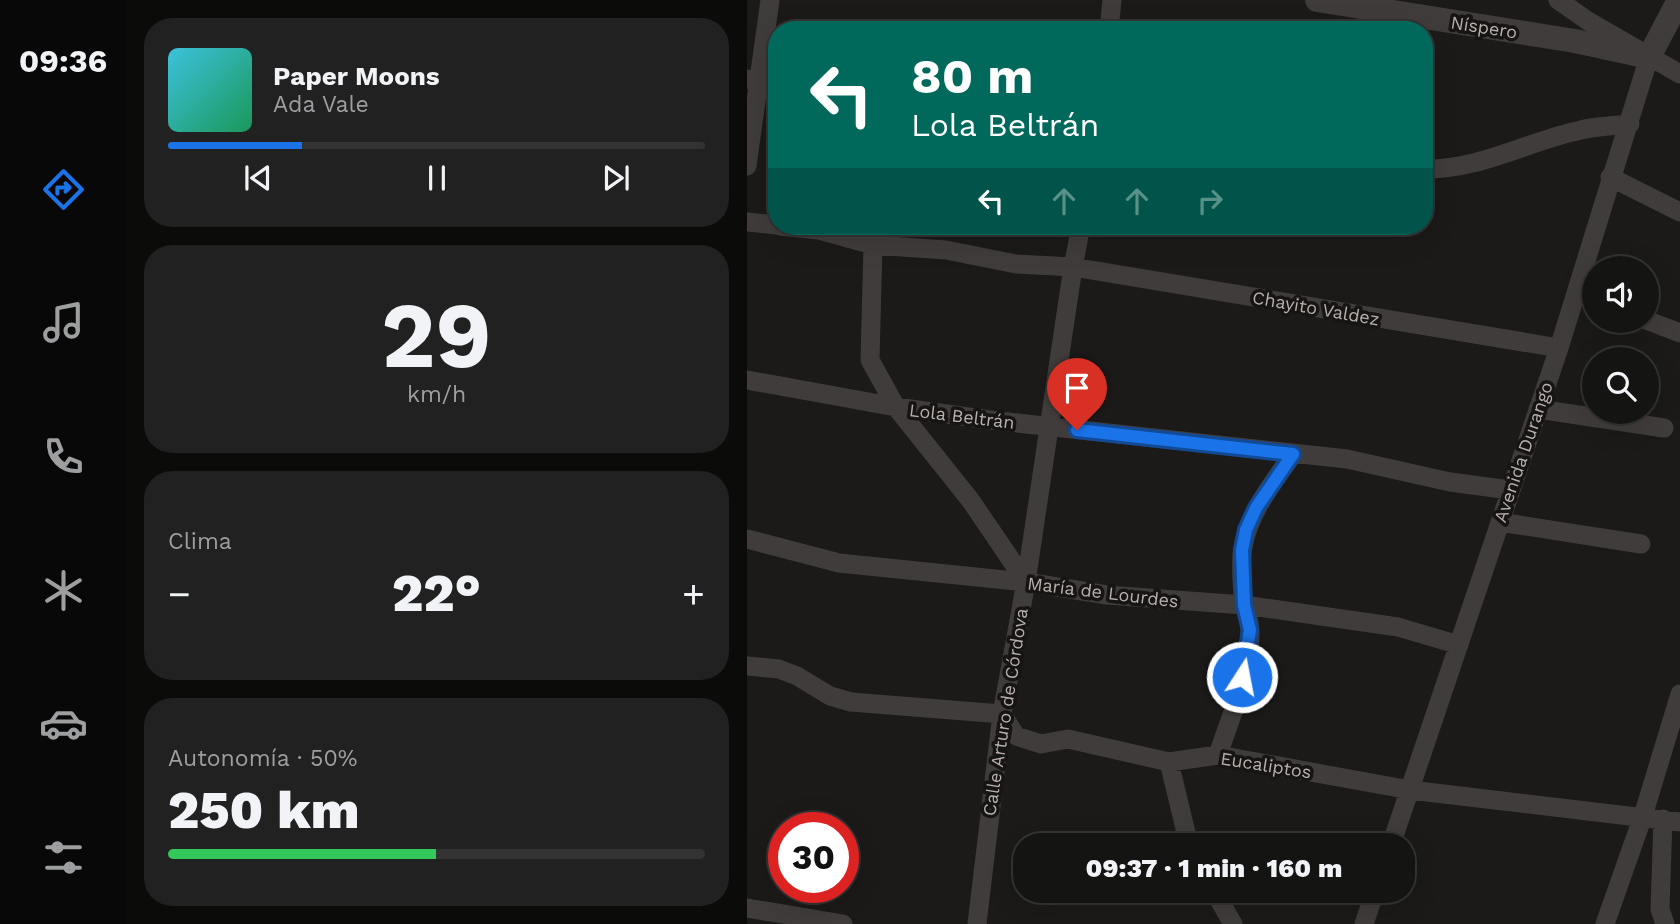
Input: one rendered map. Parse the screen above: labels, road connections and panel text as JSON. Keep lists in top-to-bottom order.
{
  "streets": {
    "street": [
      "Níspero",
      "Chayito Valdez",
      "Lola Beltrán",
      "Avenida Durango",
      "María de Lourdes",
      "Calle Arturo de Córdova",
      "Eucaliptos"
    ]
  },
  "crossings": [
    ["Níspero", "Avenida Durango"],
    ["Chayito Valdez", "Avenida Durango"],
    ["Chayito Valdez", "Calle Arturo de Córdova"],
    ["Lola Beltrán", "Avenida Durango"],
    ["Lola Beltrán", "Calle Arturo de Córdova"],
    ["Avenida Durango", "María de Lourdes"],
    ["Avenida Durango", "Eucaliptos"],
    ["María de Lourdes", "Calle Arturo de Córdova"],
    ["Calle Arturo de Córdova", "Eucaliptos"]
  ],
  "page": {
    "tabs": "09:36",
    "turn": ["80 m", "Lola Beltrán"],
    "song": ["Paper Moons", "Ada Vale"],
    "tile": [
      ["29", "km/h"],
      "Clima",
      ["Autonomía · 50%", "250 km"]
    ],
    "heat": ["−", "22°", "+"],
    "limit": "30",
    "trip": "09:37 · 1 min · 160 m"
  }
}
